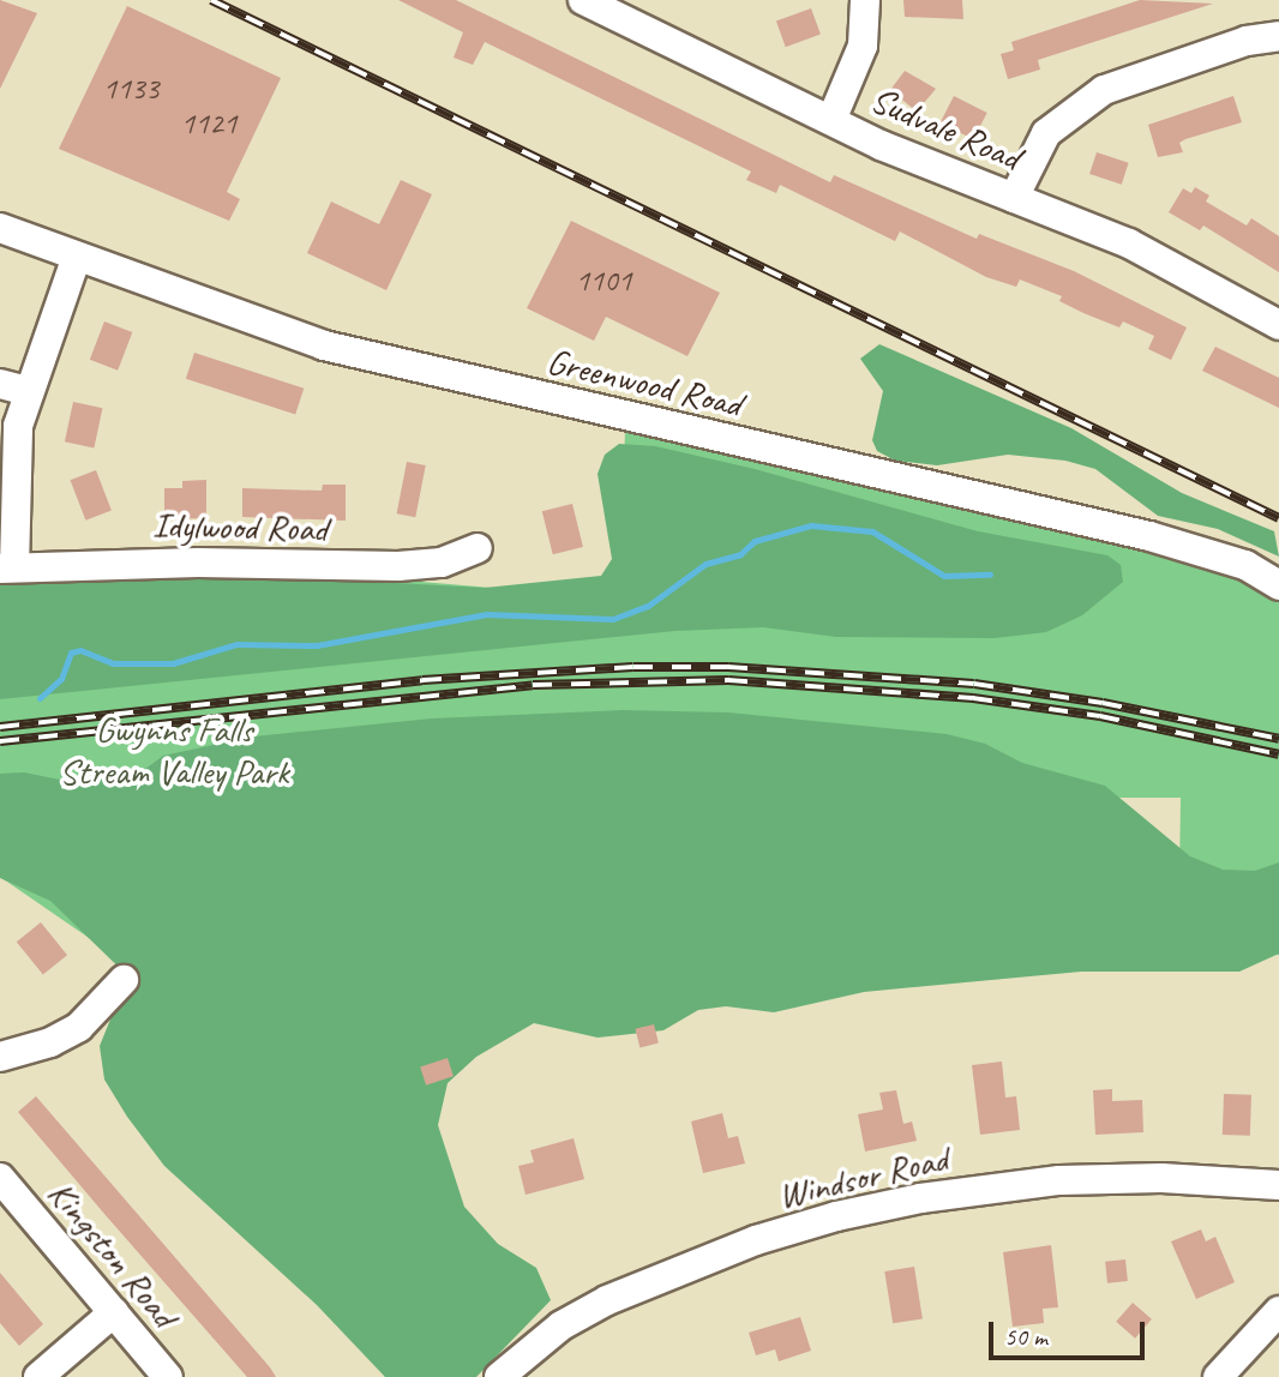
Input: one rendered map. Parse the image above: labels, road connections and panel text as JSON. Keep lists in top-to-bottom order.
{
  "streets": {
    "street": [
      "Sudvale Road",
      "Greenwood Road",
      "Idylwood Road",
      "Windsor Road",
      "Kingston Road"
    ]
  },
  "parks": ["Gwynns Falls Stream Valley Park"],
  "house_numbers": ["1133", "1121", "1101"],
  "scale_bar": "50 m"
}
